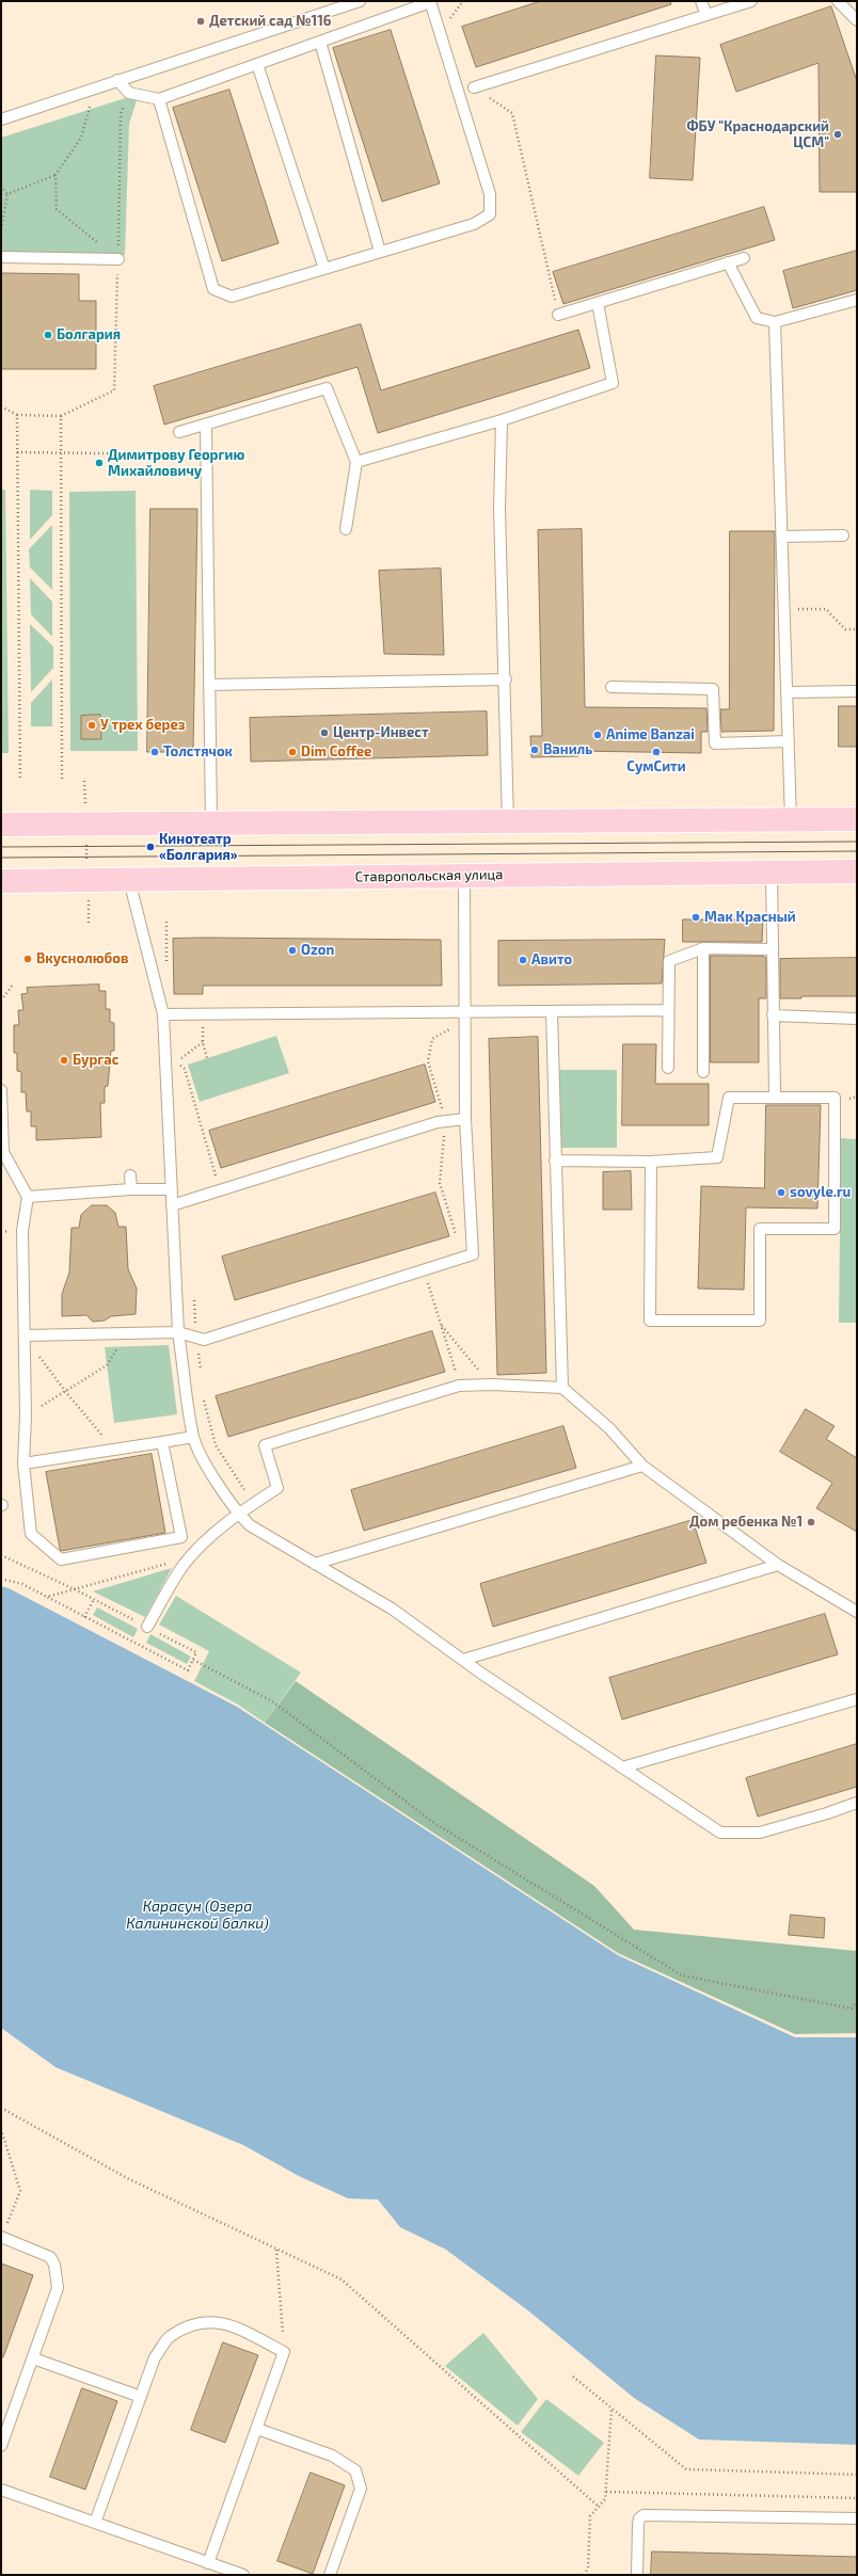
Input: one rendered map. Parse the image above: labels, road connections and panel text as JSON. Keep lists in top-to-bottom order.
{
  "streets": {
    "main road": ["Ставропольская улица"]
  },
  "water": ["Карасун (Озера Калининской балки)"],
  "places": [
    "Детский сад №116",
    "ФБУ \"Краснодарский ЦСМ\"",
    "Болгария",
    "Димитрову Георгию Михайловичу",
    "У трех берез",
    "Центр-Инвест",
    "Anime Banzai",
    "Ваниль",
    "Толстячок",
    "Dim Coffee",
    "СумСити",
    "Кинотеатр «Болгария»",
    "Мак Красный",
    "Ozon",
    "Вкуснолюбов",
    "Авито",
    "Бургас",
    "sovyle.ru",
    "Дом ребенка №1"
  ]
}
